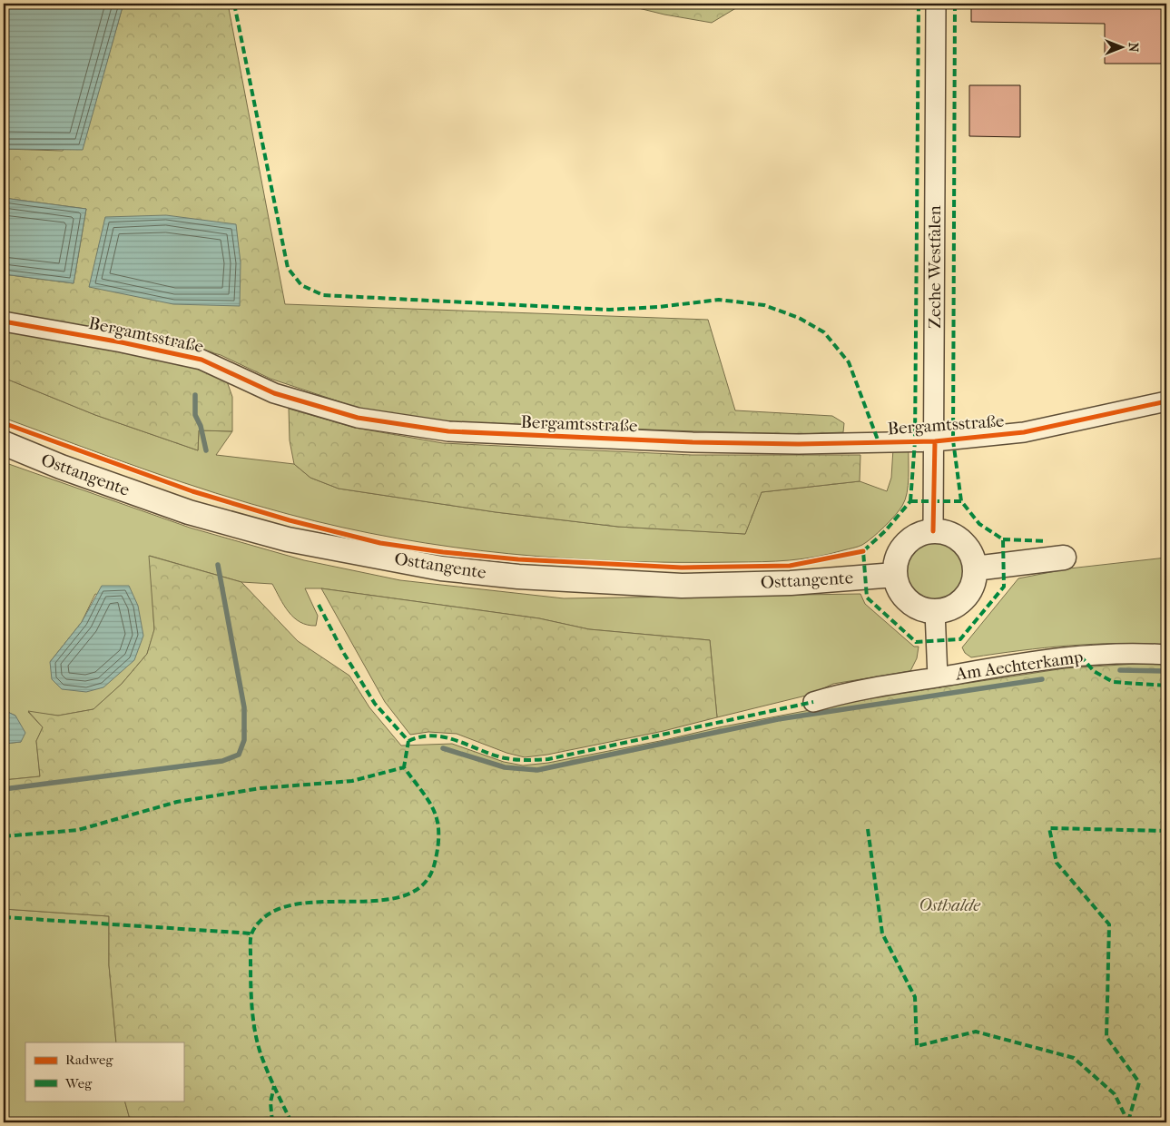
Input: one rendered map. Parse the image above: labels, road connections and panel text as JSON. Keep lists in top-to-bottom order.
{
  "streets": {
    "street": [
      "Zeche Westfalen",
      "Bergamtsstraße",
      "Osttangente",
      "Am Aechterkamp"
    ]
  },
  "crossings": [
    ["Zeche Westfalen", "Bergamtsstraße"],
    ["Zeche Westfalen", "Osttangente"],
    ["Zeche Westfalen", "Am Aechterkamp"],
    ["Osttangente", "Am Aechterkamp"]
  ],
  "parks": ["Osthalde"],
  "legend": ["Radweg", "Weg"],
  "north": "right"
}
